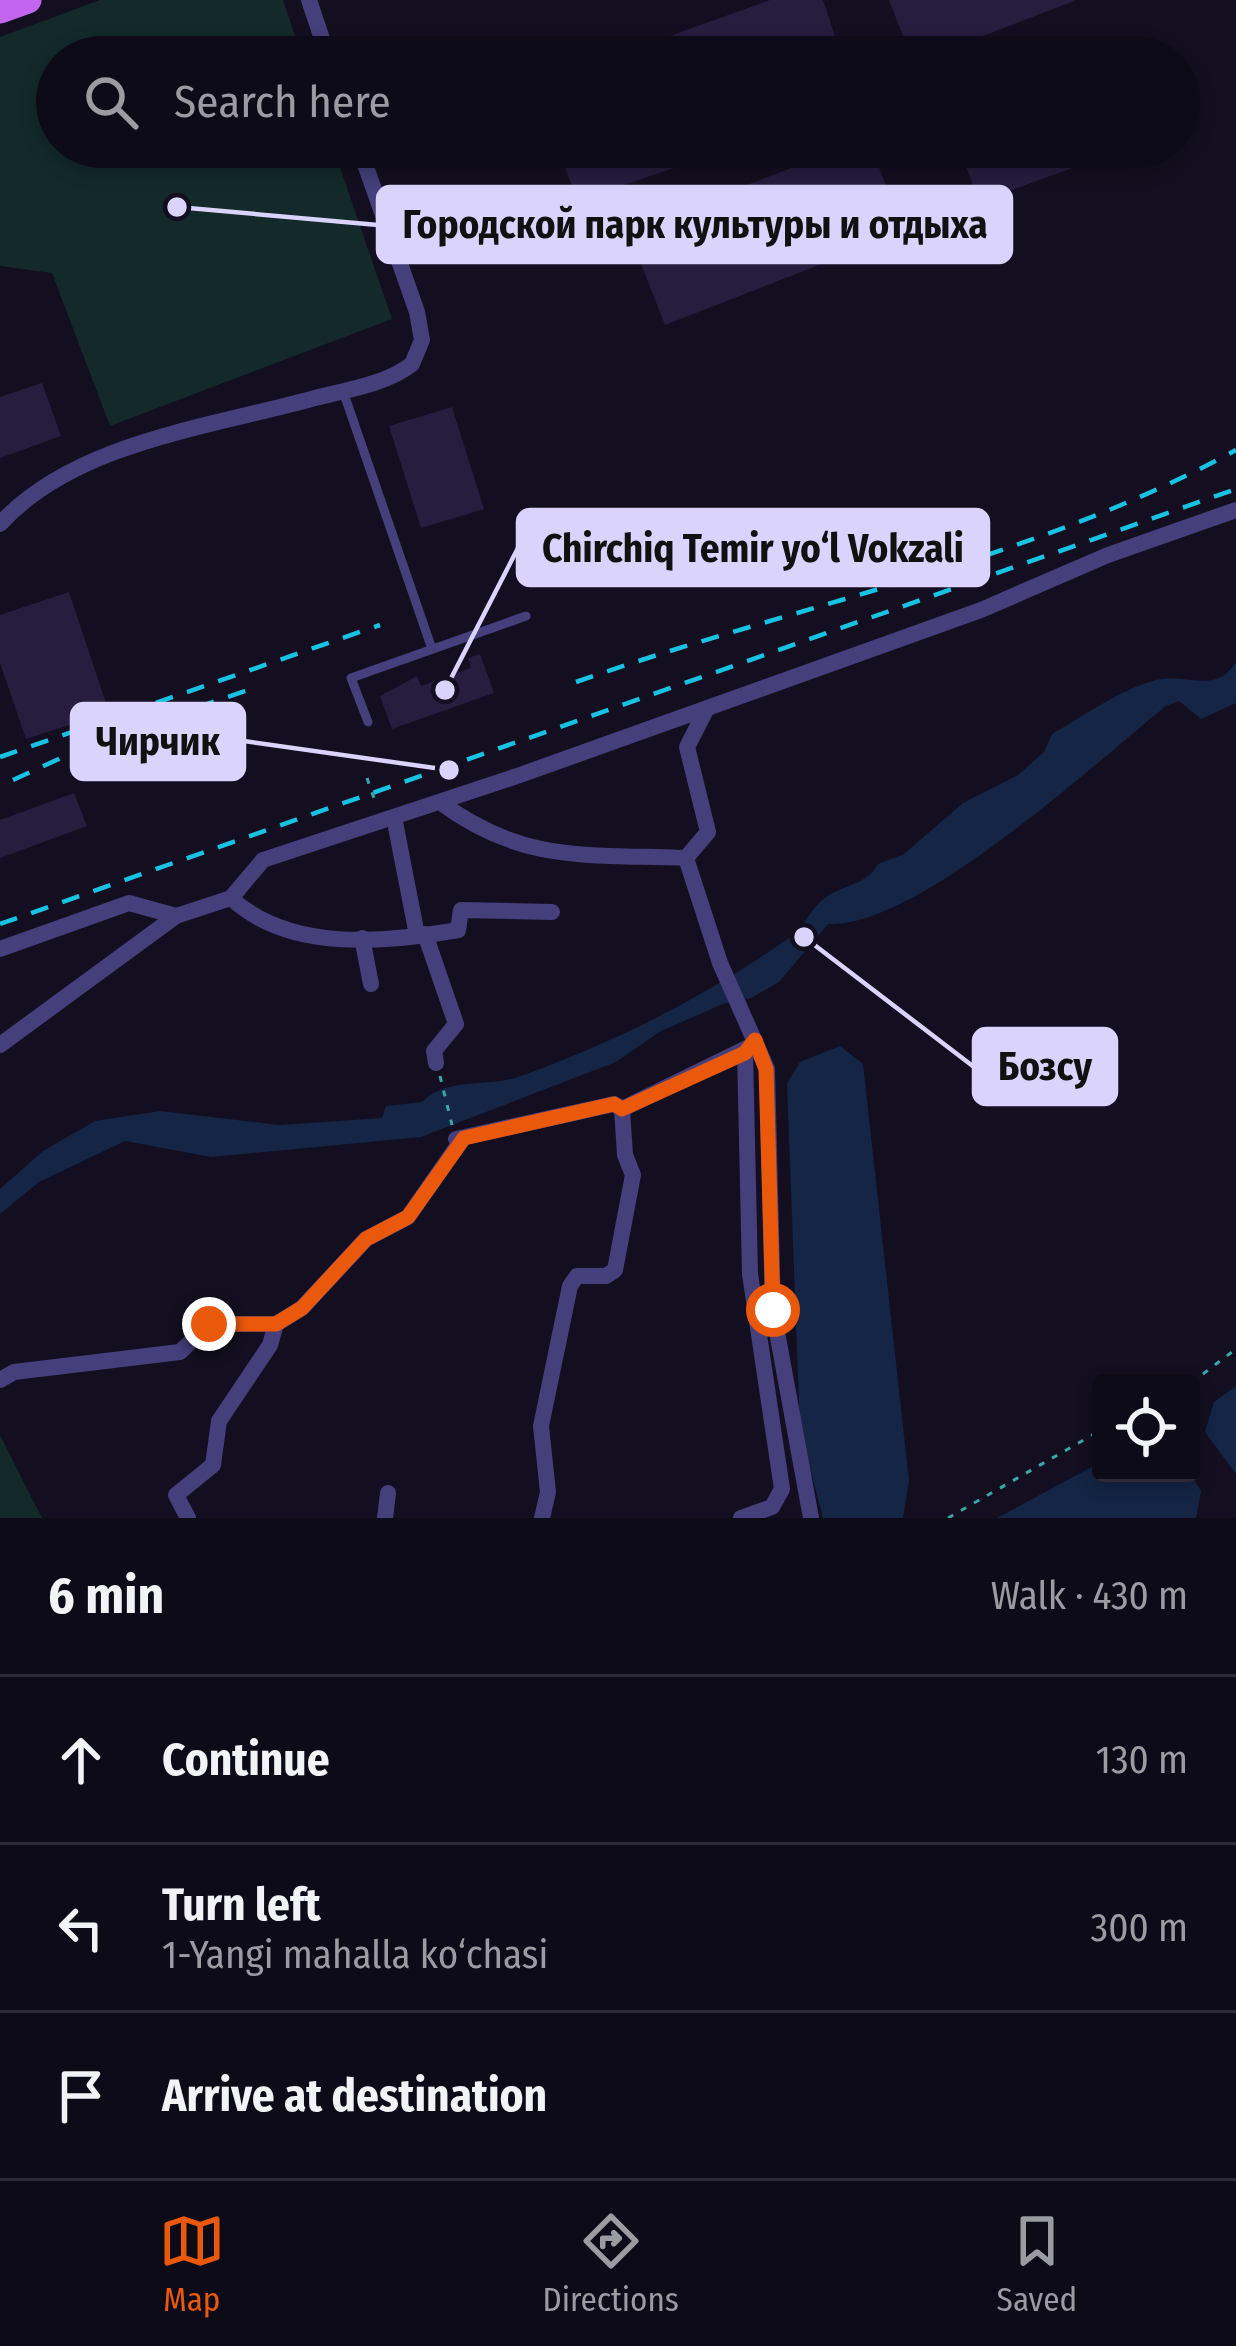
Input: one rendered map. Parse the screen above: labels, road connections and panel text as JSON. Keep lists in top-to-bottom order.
{
  "places": [
    "Городской парк культуры и отдыха",
    "Chirchiq Temir yo‘l Vokzali",
    "Чирчик",
    "Бозсу"
  ],
  "page": {
    "search": "Search here",
    "heading": ["6 min", "Walk · 430 m"],
    "list": [
      ["Continue", "130 m"],
      ["Turn left", "1-Yangi mahalla ko‘chasi", "300 m"],
      "Arrive at destination"
    ],
    "nav": ["Map", "Directions", "Saved"]
  }
}
